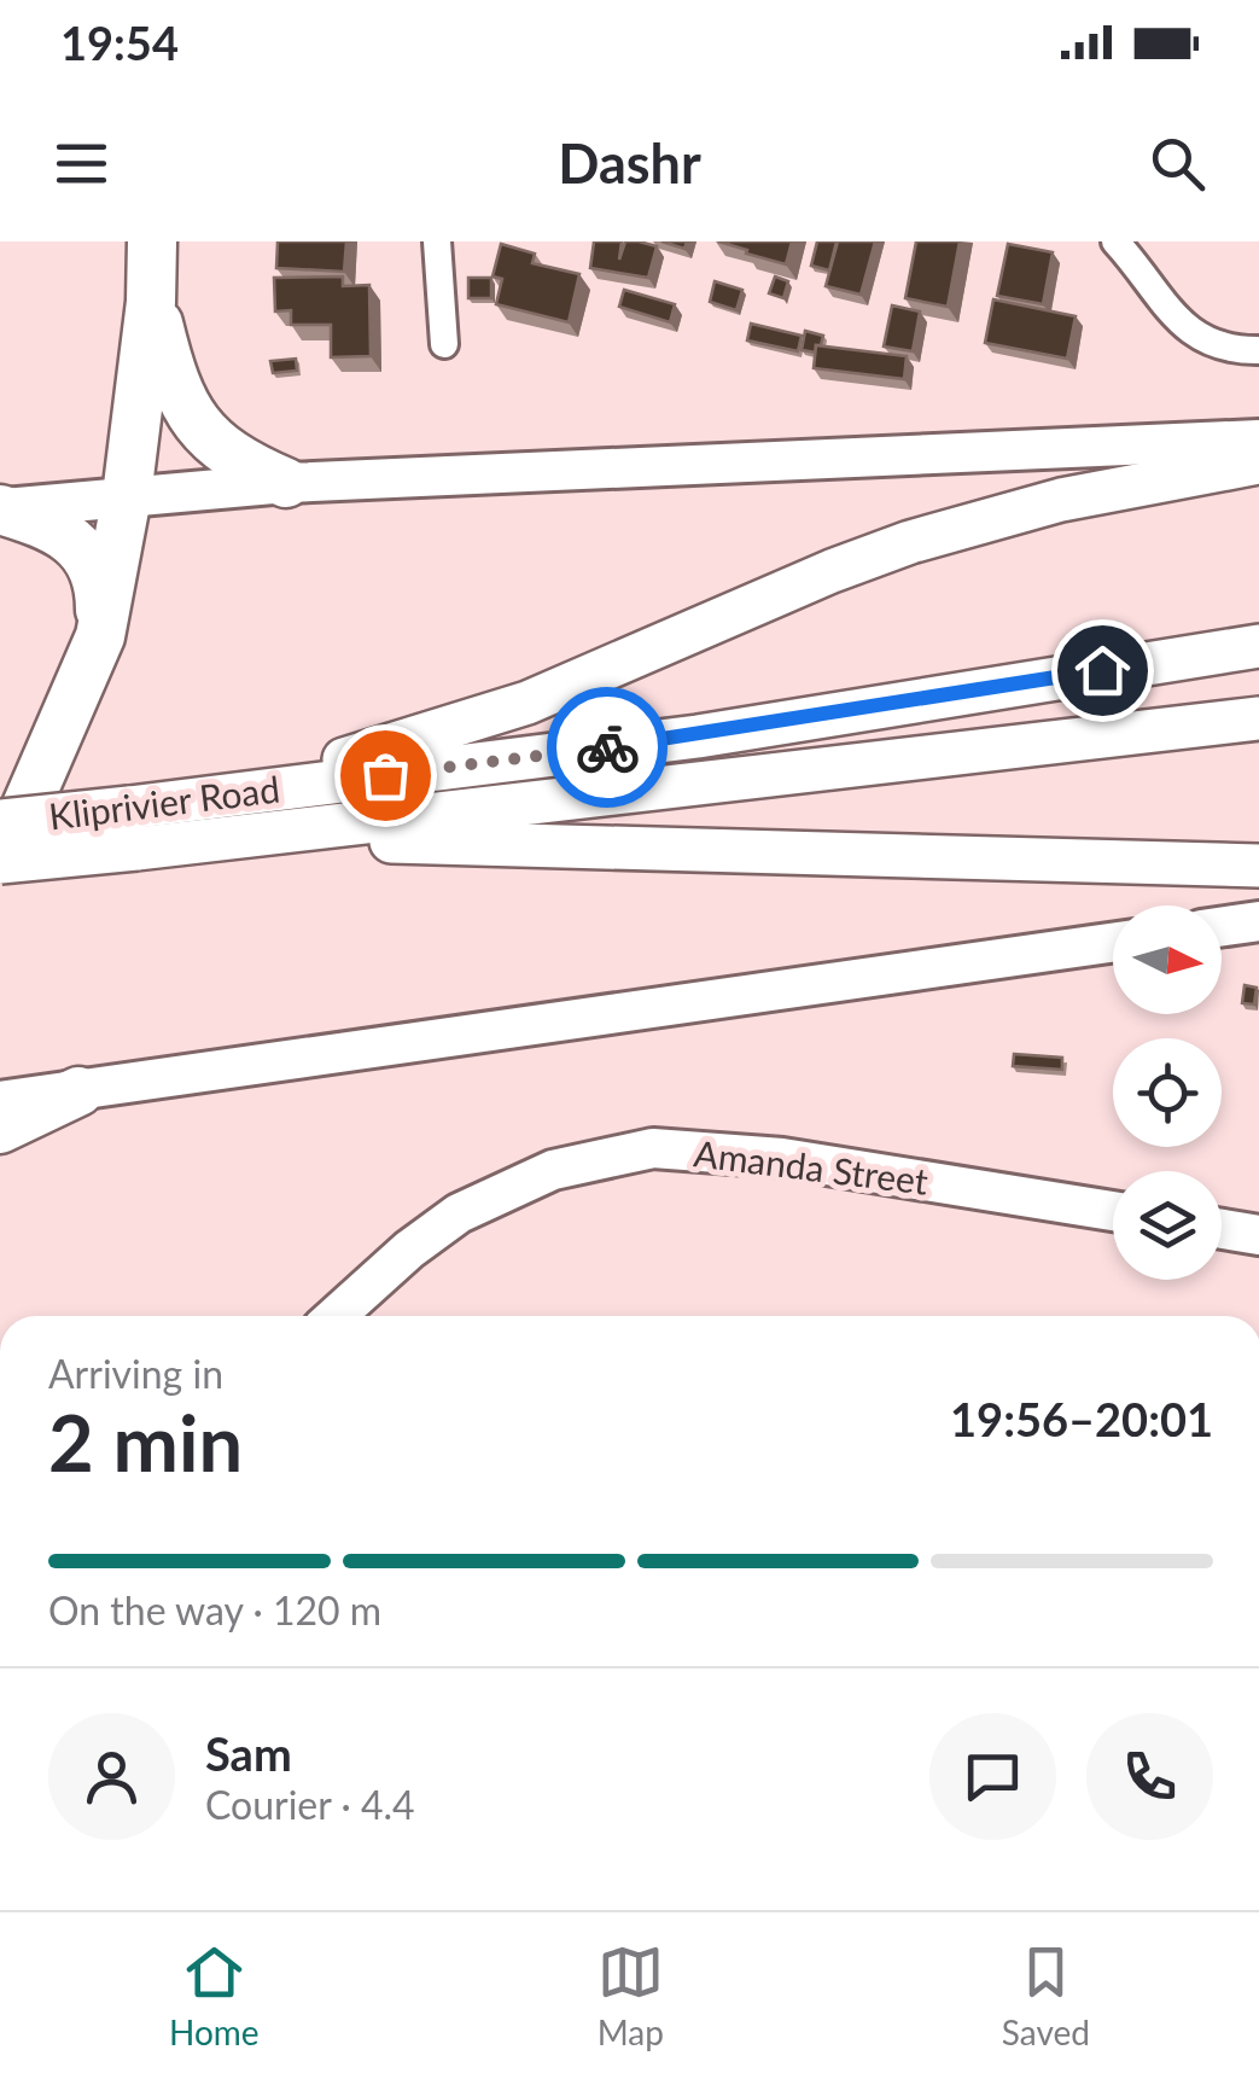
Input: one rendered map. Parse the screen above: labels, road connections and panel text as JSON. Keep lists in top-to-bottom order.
{
  "streets": {
    "main road": ["Kliprivier Road", "Amanda Street"]
  },
  "north": "right",
  "page": {
    "status": "19:54",
    "header": "Dashr",
    "heading": ["2 min", "Arriving in", "19:56–20:01"],
    "panel": ["Sam", "Courier · 4.4"],
    "bar": "On the way · 120 m",
    "tabs": ["Home", "Map", "Saved"]
  }
}
